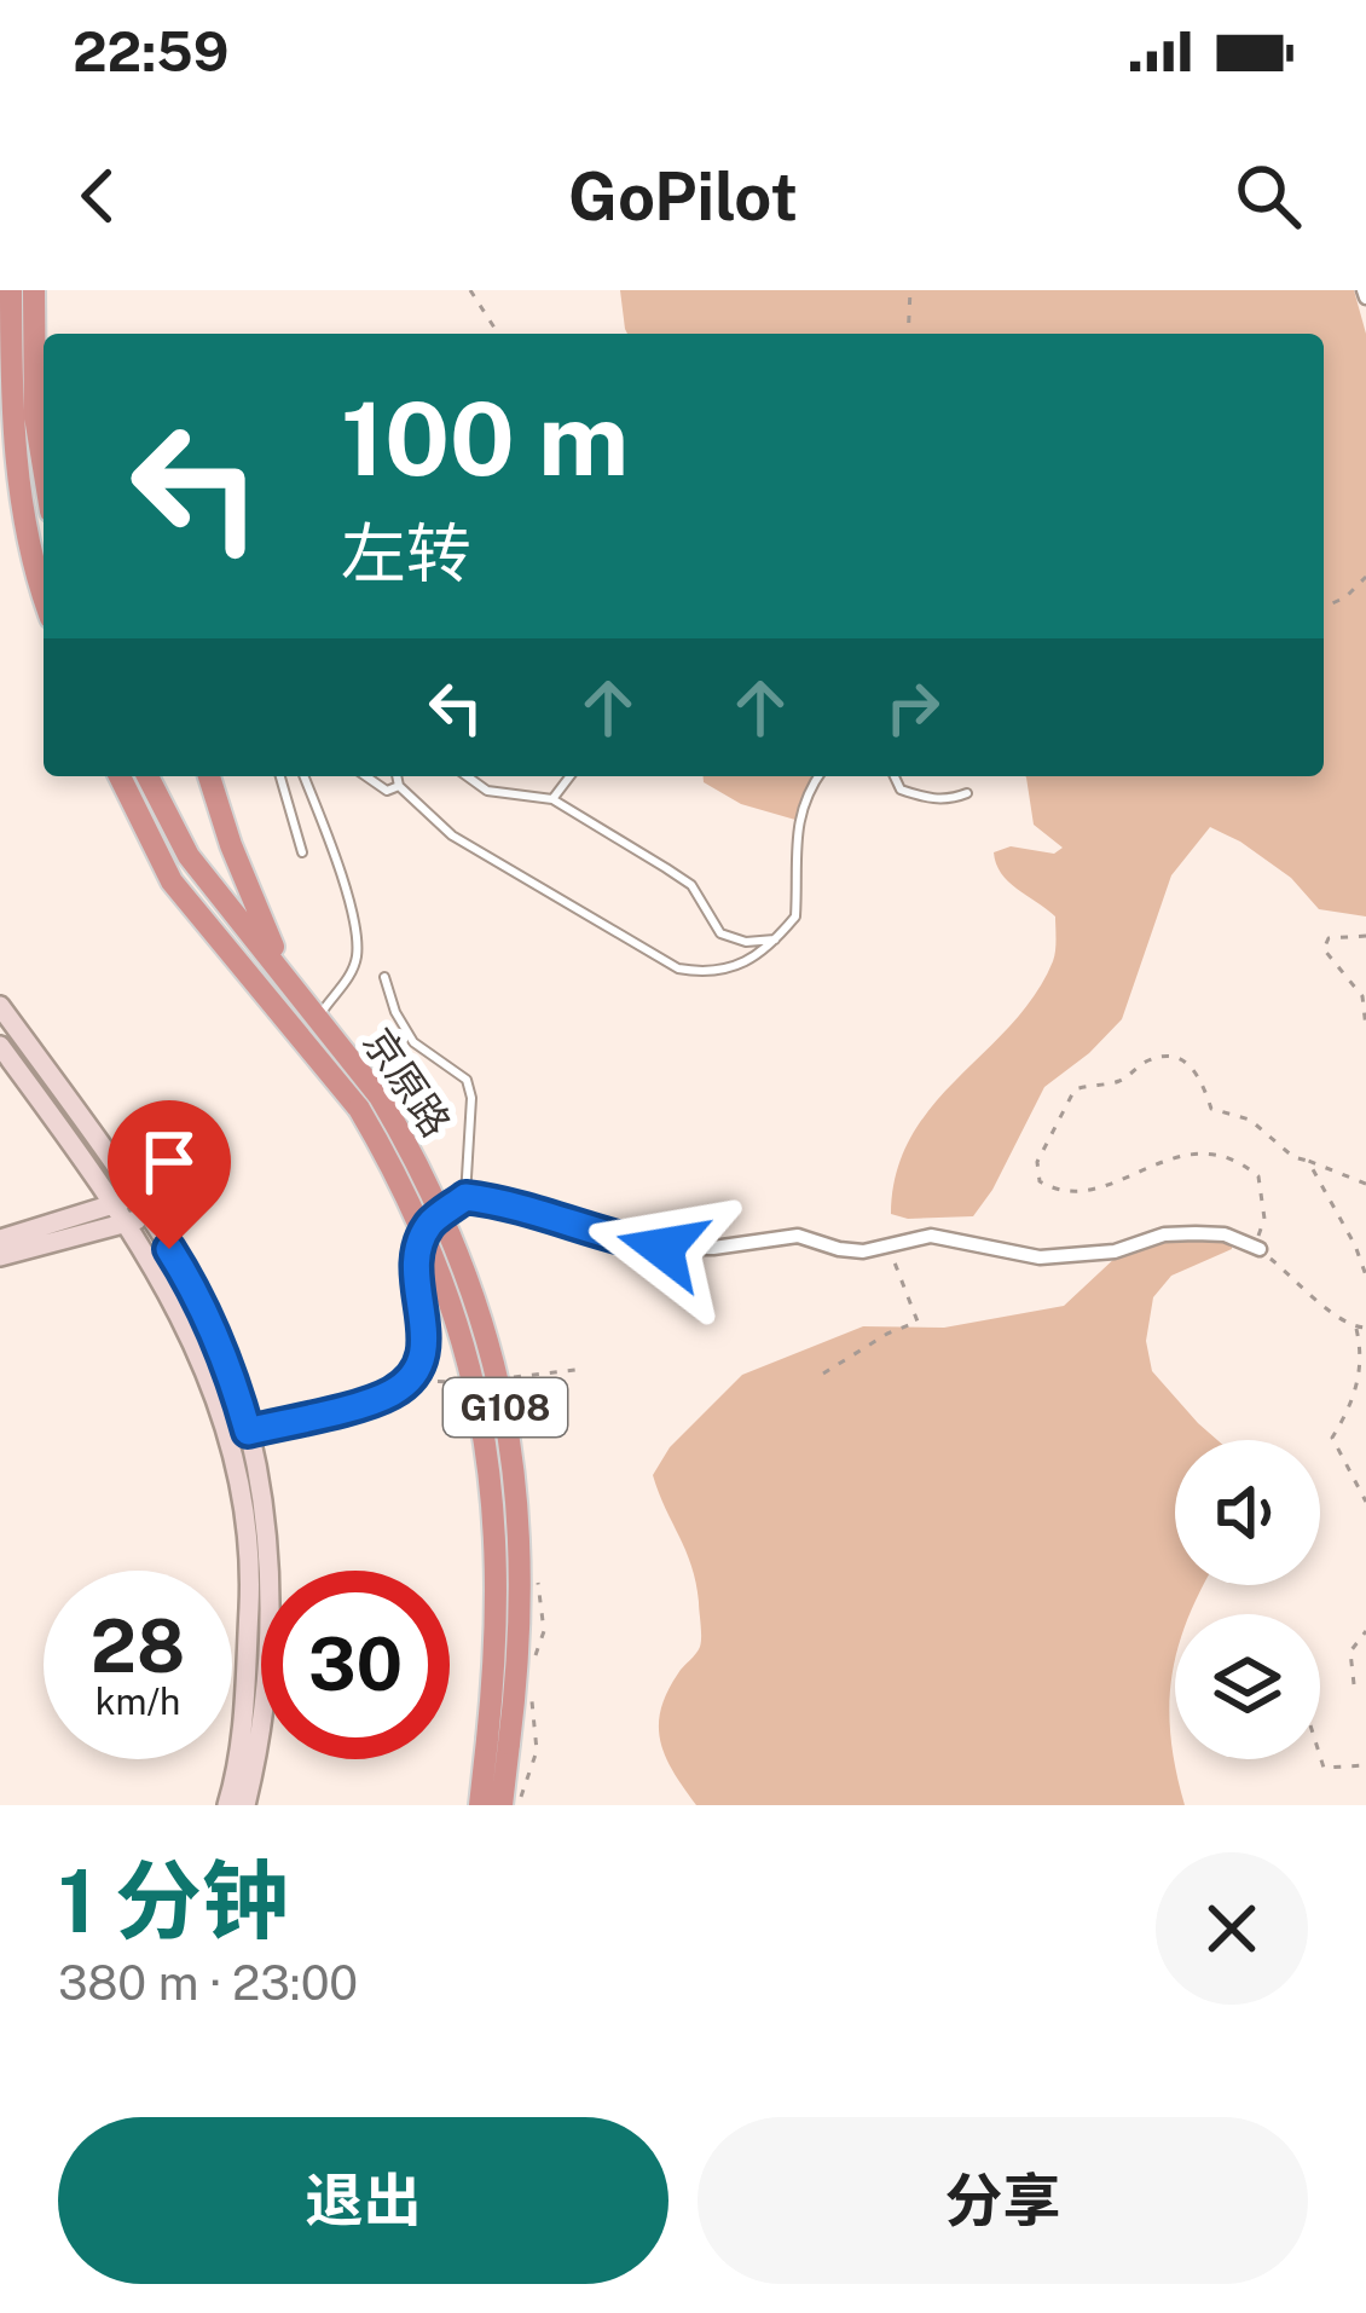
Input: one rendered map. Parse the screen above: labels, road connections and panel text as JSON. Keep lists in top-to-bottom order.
{
  "streets": {
    "highway": ["京原路", "G108"]
  },
  "crossings": [
    ["京原路", "G108"]
  ],
  "page": {
    "status": "22:59",
    "header": "GoPilot",
    "turn": ["100 m", "左转"],
    "speed": "28 km/h",
    "limit": "30",
    "heading": ["1 分钟", "380 m · 23:00"],
    "buttons": ["退出", "分享"]
  }
}
